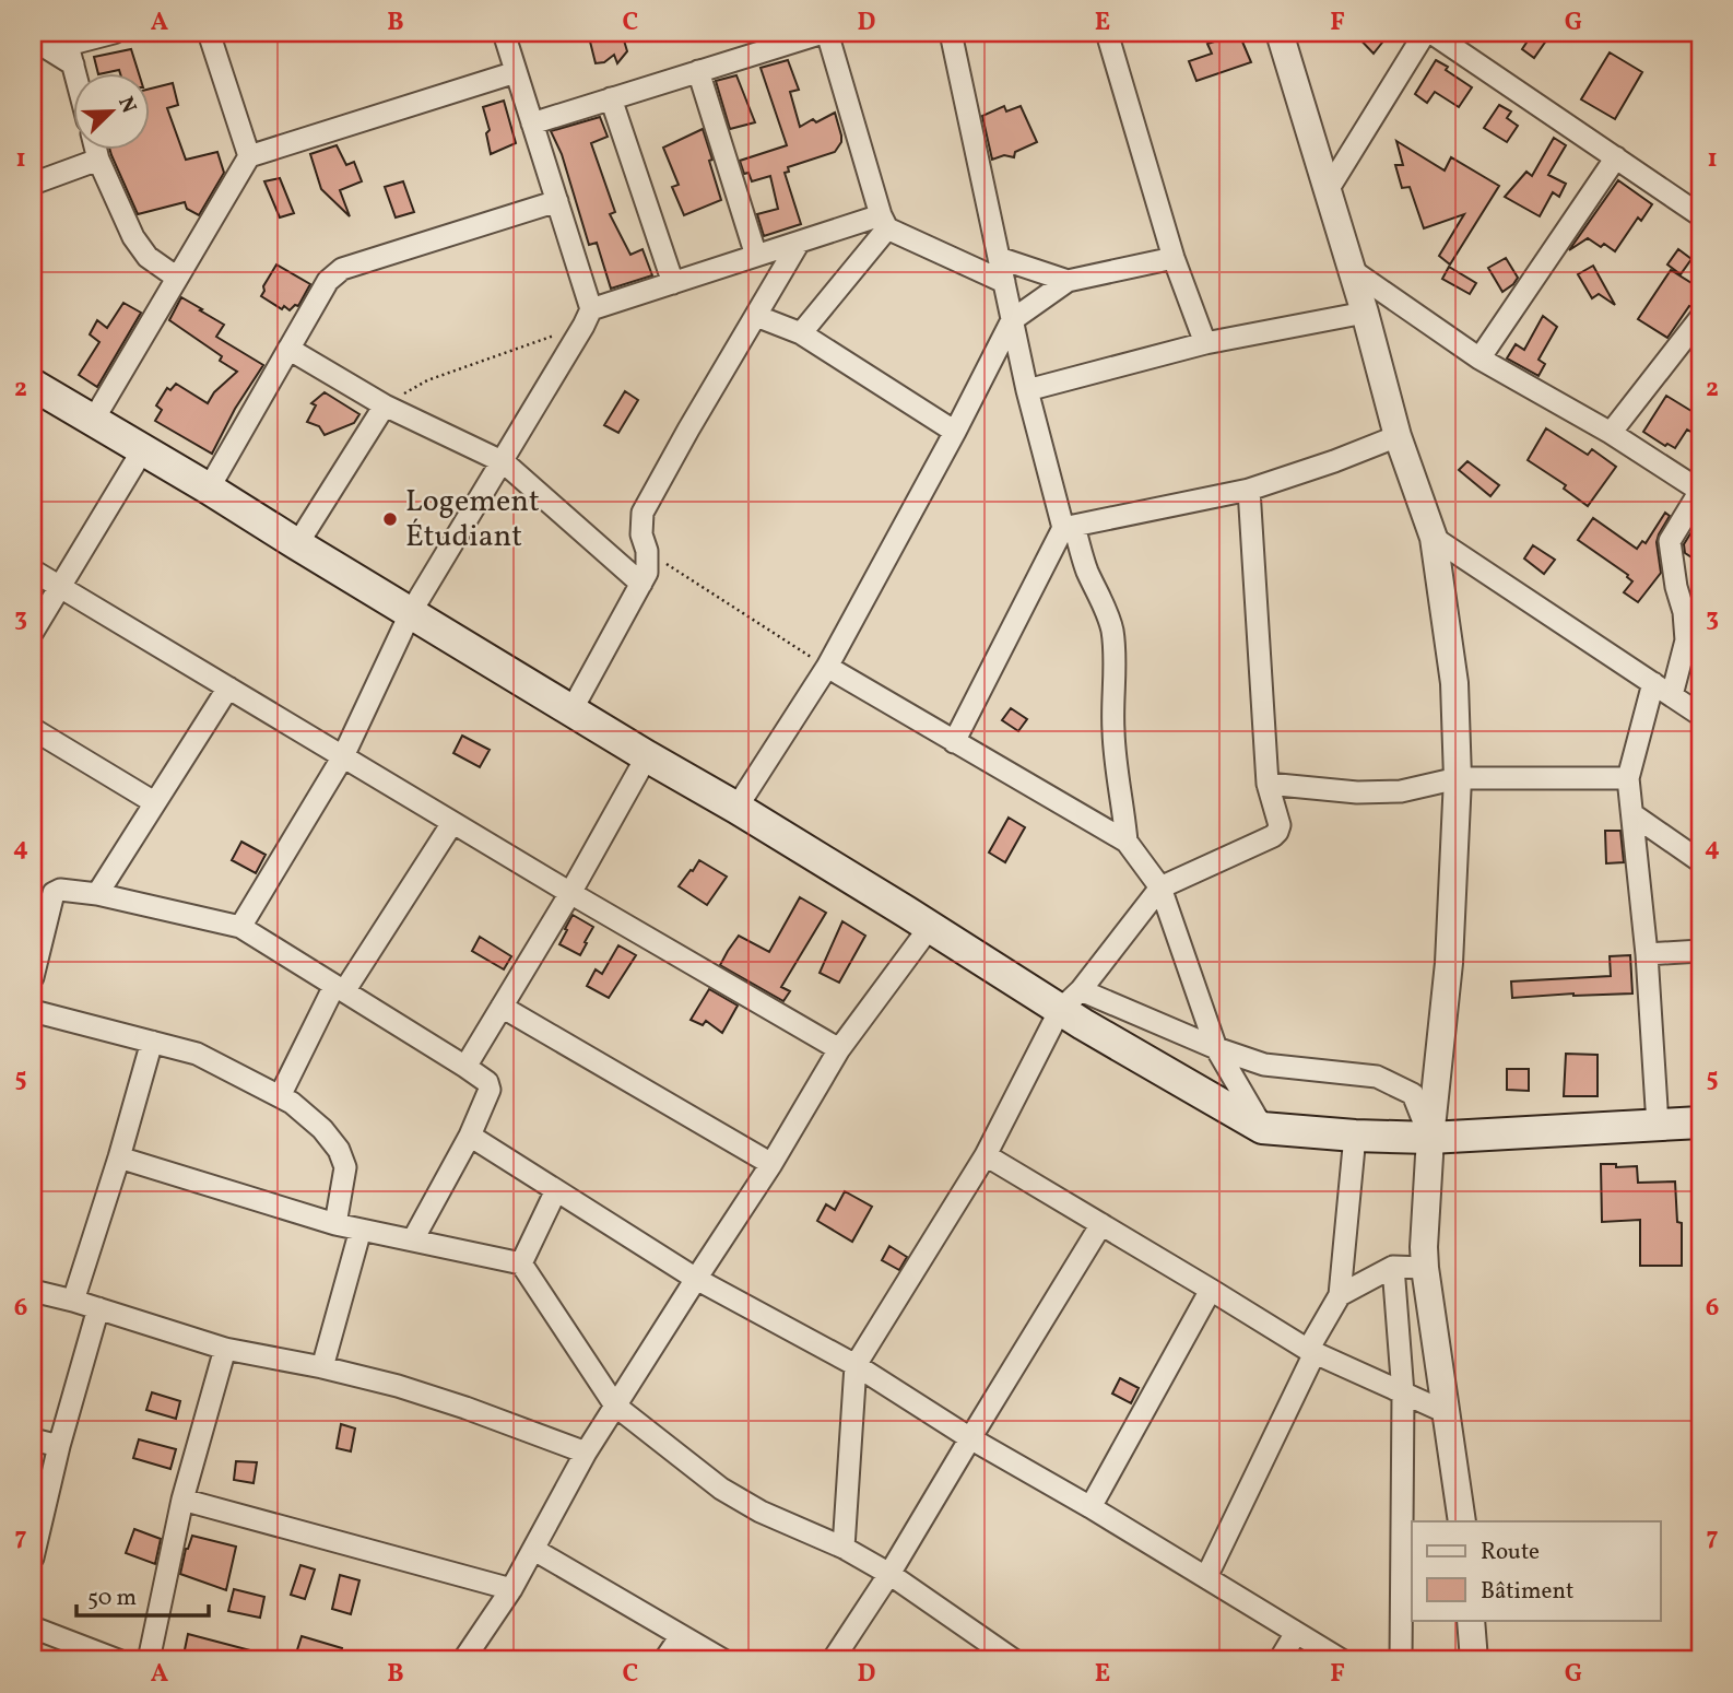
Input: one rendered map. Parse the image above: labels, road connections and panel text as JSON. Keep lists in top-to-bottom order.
{
  "places": ["Logement Étudiant"],
  "legend": ["Route", "Bâtiment"],
  "scale_bar": "50 m",
  "north": "top right",
  "grid": {
    "columns": [
      "A",
      "B",
      "C",
      "D",
      "E",
      "F",
      "G"
    ],
    "rows": [
      "1",
      "2",
      "3",
      "4",
      "5",
      "6",
      "7"
    ]
  }
}
